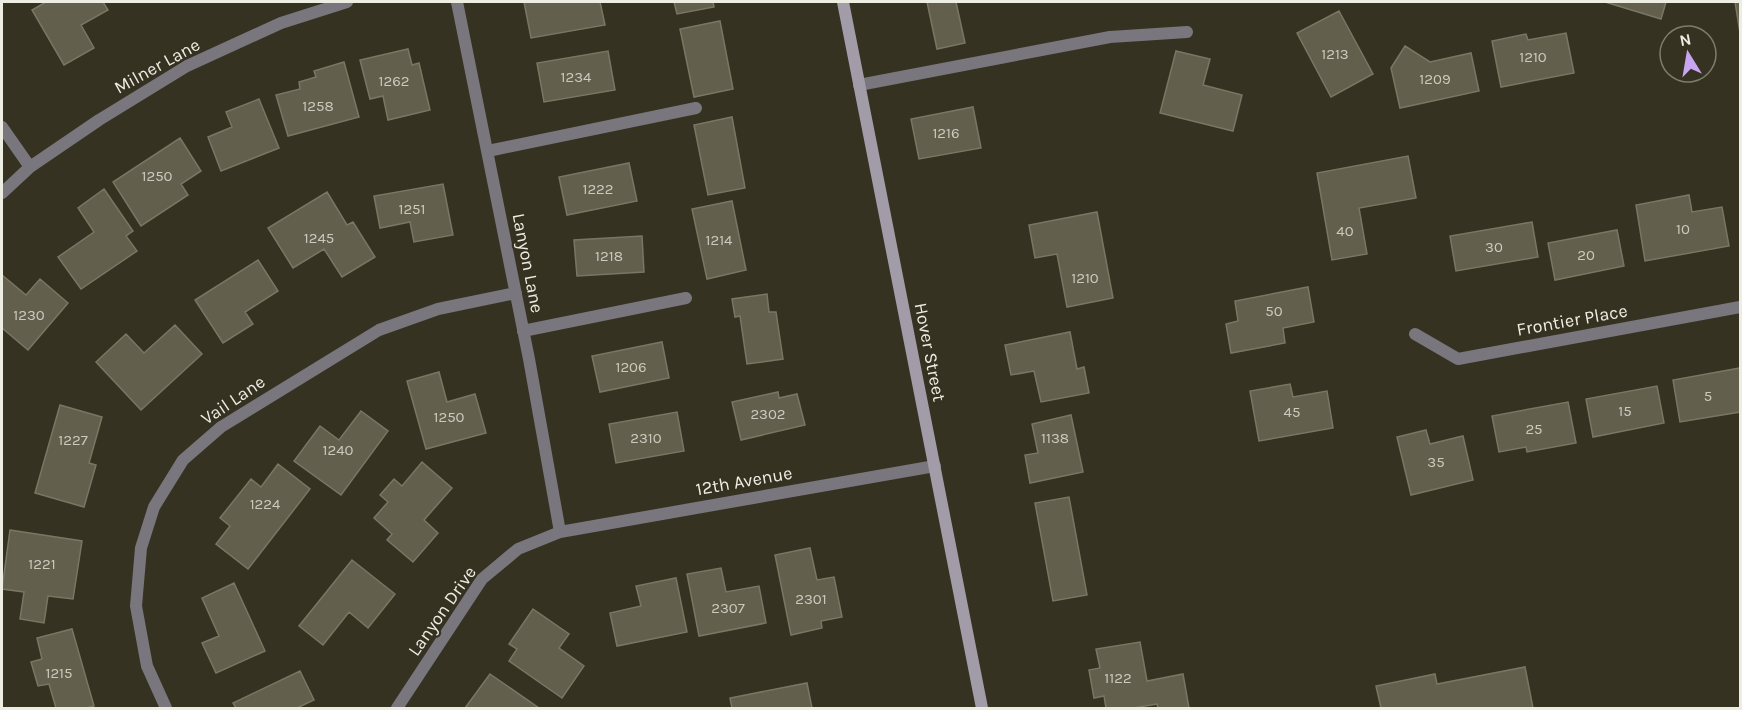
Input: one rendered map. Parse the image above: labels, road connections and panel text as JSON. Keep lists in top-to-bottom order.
{
  "streets": {
    "main road": ["Hover Street"],
    "street": [
      "Milner Lane",
      "Lanyon Lane",
      "Frontier Place",
      "Vail Lane",
      "12th Avenue",
      "Lanyon Drive"
    ]
  },
  "crossings": [
    ["Lanyon Lane", "Vail Lane"],
    ["Lanyon Lane", "12th Avenue"],
    ["Lanyon Lane", "Lanyon Drive"],
    ["Hover Street", "12th Avenue"],
    ["12th Avenue", "Lanyon Drive"]
  ],
  "house_numbers": [
    "1213",
    "1210",
    "1234",
    "1209",
    "1262",
    "1258",
    "1216",
    "1250",
    "1222",
    "1251",
    "10",
    "40",
    "1245",
    "1214",
    "30",
    "20",
    "1218",
    "1210",
    "50",
    "1230",
    "1206",
    "5",
    "15",
    "45",
    "2302",
    "1250",
    "25",
    "2310",
    "1138",
    "1227",
    "1240",
    "35",
    "1224",
    "1221",
    "2301",
    "2307",
    "1215",
    "1122"
  ],
  "north": "top"
}
